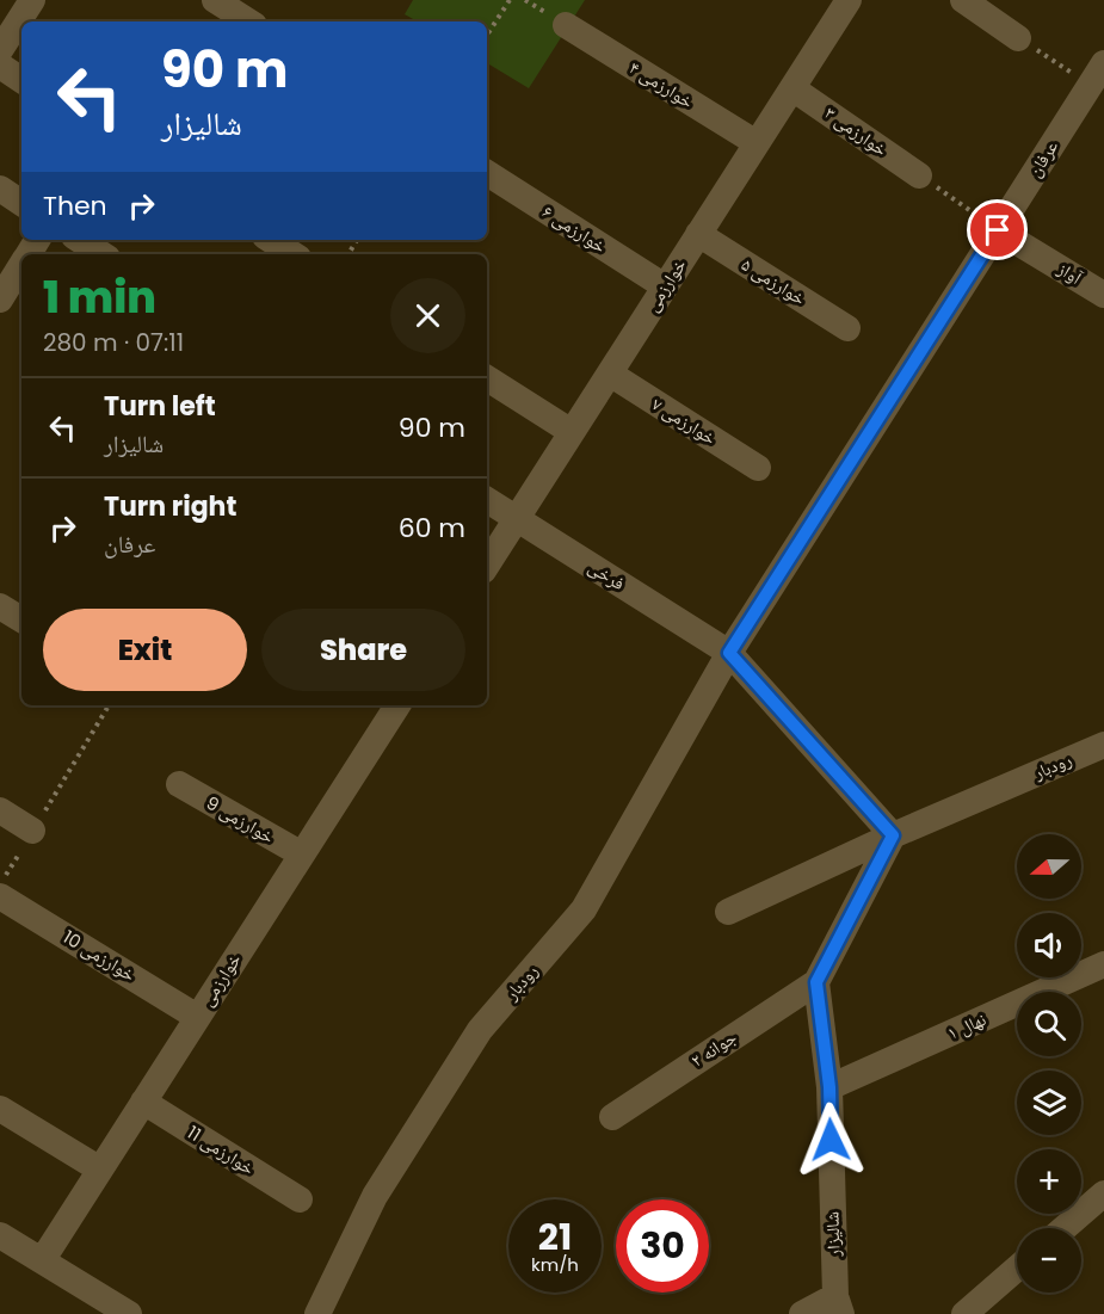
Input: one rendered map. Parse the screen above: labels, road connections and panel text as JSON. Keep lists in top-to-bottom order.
{
  "streets": {
    "street": [
      "خوارزمی ۴",
      "خوارزمی ۳",
      "عرفان",
      "خوارزمی ۶",
      "آواز",
      "خوارزمی ۵",
      "خوارزمی",
      "خوارزمی ۷",
      "فرخی",
      "رودبار",
      "خوارزمی 9",
      "خوارزمی 10",
      "نهال ۱",
      "جوانه ۲",
      "خوارزمی 11",
      "شالیزار"
    ]
  },
  "crossings": [
    ["خوارزمی ۴", "خوارزمی"],
    ["خوارزمی ۳", "خوارزمی"],
    ["عرفان", "آواز"],
    ["عرفان", "فرخی"],
    ["عرفان", "رودبار"],
    ["خوارزمی ۶", "خوارزمی"],
    ["خوارزمی ۵", "خوارزمی"],
    ["خوارزمی", "خوارزمی ۷"],
    ["خوارزمی", "فرخی"],
    ["خوارزمی", "خوارزمی 9"],
    ["خوارزمی", "خوارزمی 10"],
    ["خوارزمی", "خوارزمی 11"],
    ["فرخی", "رودبار"],
    ["نهال ۱", "شالیزار"],
    ["جوانه ۲", "شالیزار"]
  ],
  "north": "left",
  "page": {
    "turn": ["90 m", "شالیزار"],
    "then": "Then",
    "heading": ["1 min", "280 m · 07:11"],
    "list": [
      {
        "name": "Turn left",
        "note": "شالیزار",
        "value": "90 m"
      },
      {
        "name": "Turn right",
        "note": "عرفان",
        "value": "60 m"
      }
    ],
    "buttons": ["Exit", "Share"],
    "map_buttons": ["+", "−"],
    "speed": "21 km/h",
    "limit": "30"
  }
}
